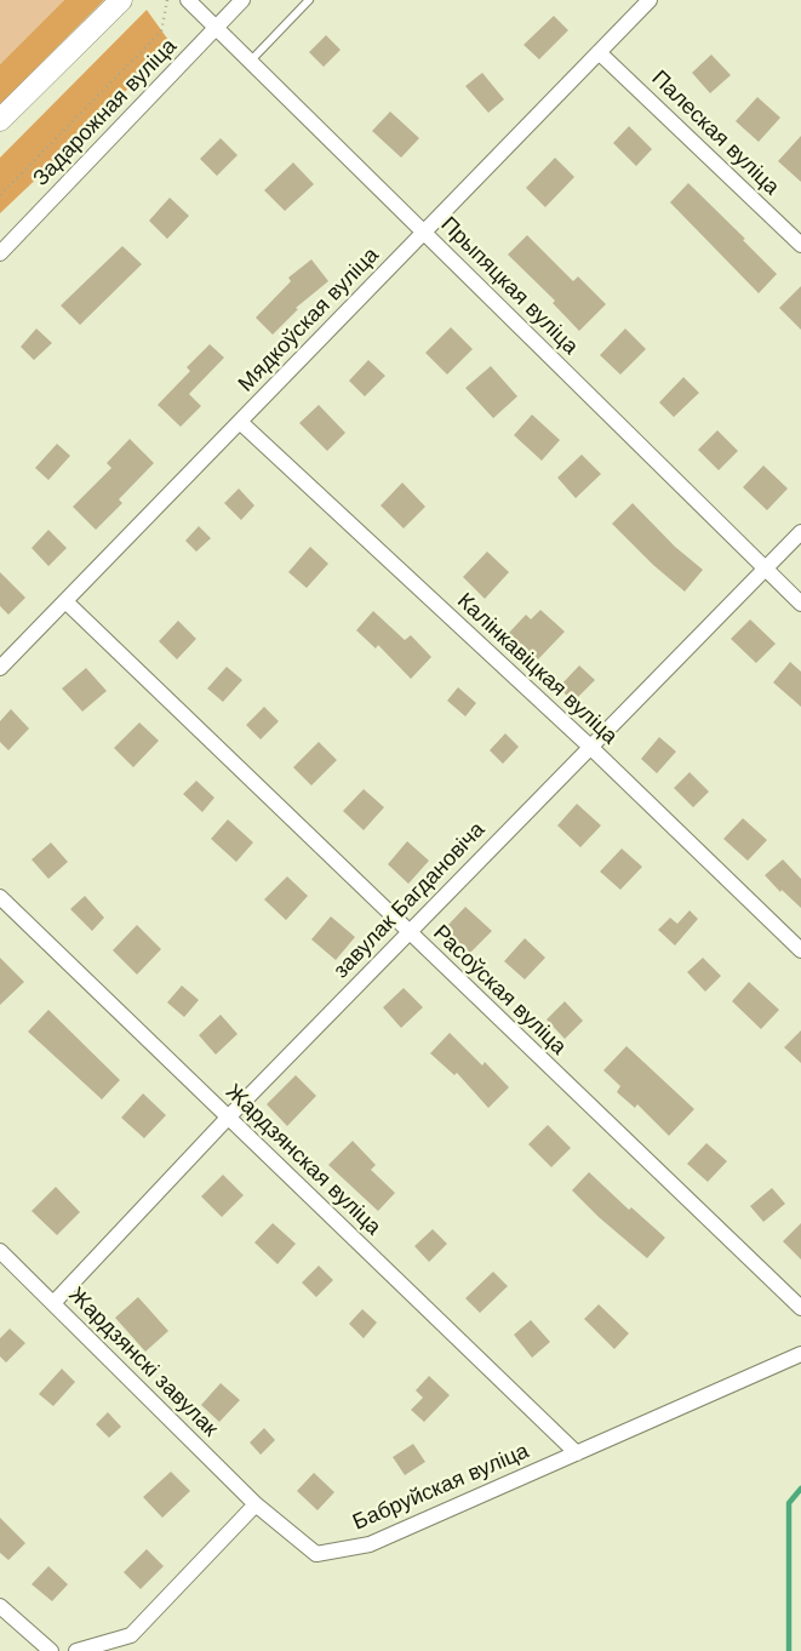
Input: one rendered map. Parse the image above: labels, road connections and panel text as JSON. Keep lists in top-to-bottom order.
{
  "streets": {
    "street": [
      "Задарожная вуліца",
      "Палеская вуліца",
      "Прыпяцкая вуліца",
      "Мядкоўская вуліца",
      "Калінкавіцкая вуліца",
      "завулак Багдановіча",
      "Расоўская вуліца",
      "Жардзянская вуліца",
      "Жардзянскі завулак",
      "Бабруйская вуліца"
    ]
  },
  "crossings": [
    ["Задарожная вуліца", "Прыпяцкая вуліца"],
    ["Палеская вуліца", "Мядкоўская вуліца"],
    ["Прыпяцкая вуліца", "Мядкоўская вуліца"],
    ["Прыпяцкая вуліца", "завулак Багдановіча"],
    ["Мядкоўская вуліца", "Калінкавіцкая вуліца"],
    ["Мядкоўская вуліца", "Расоўская вуліца"],
    ["Калінкавіцкая вуліца", "завулак Багдановіча"],
    ["завулак Багдановіча", "Расоўская вуліца"],
    ["завулак Багдановіча", "Жардзянская вуліца"],
    ["завулак Багдановіча", "Жардзянскі завулак"],
    ["Жардзянская вуліца", "Бабруйская вуліца"],
    ["Жардзянскі завулак", "Бабруйская вуліца"]
  ]
}
